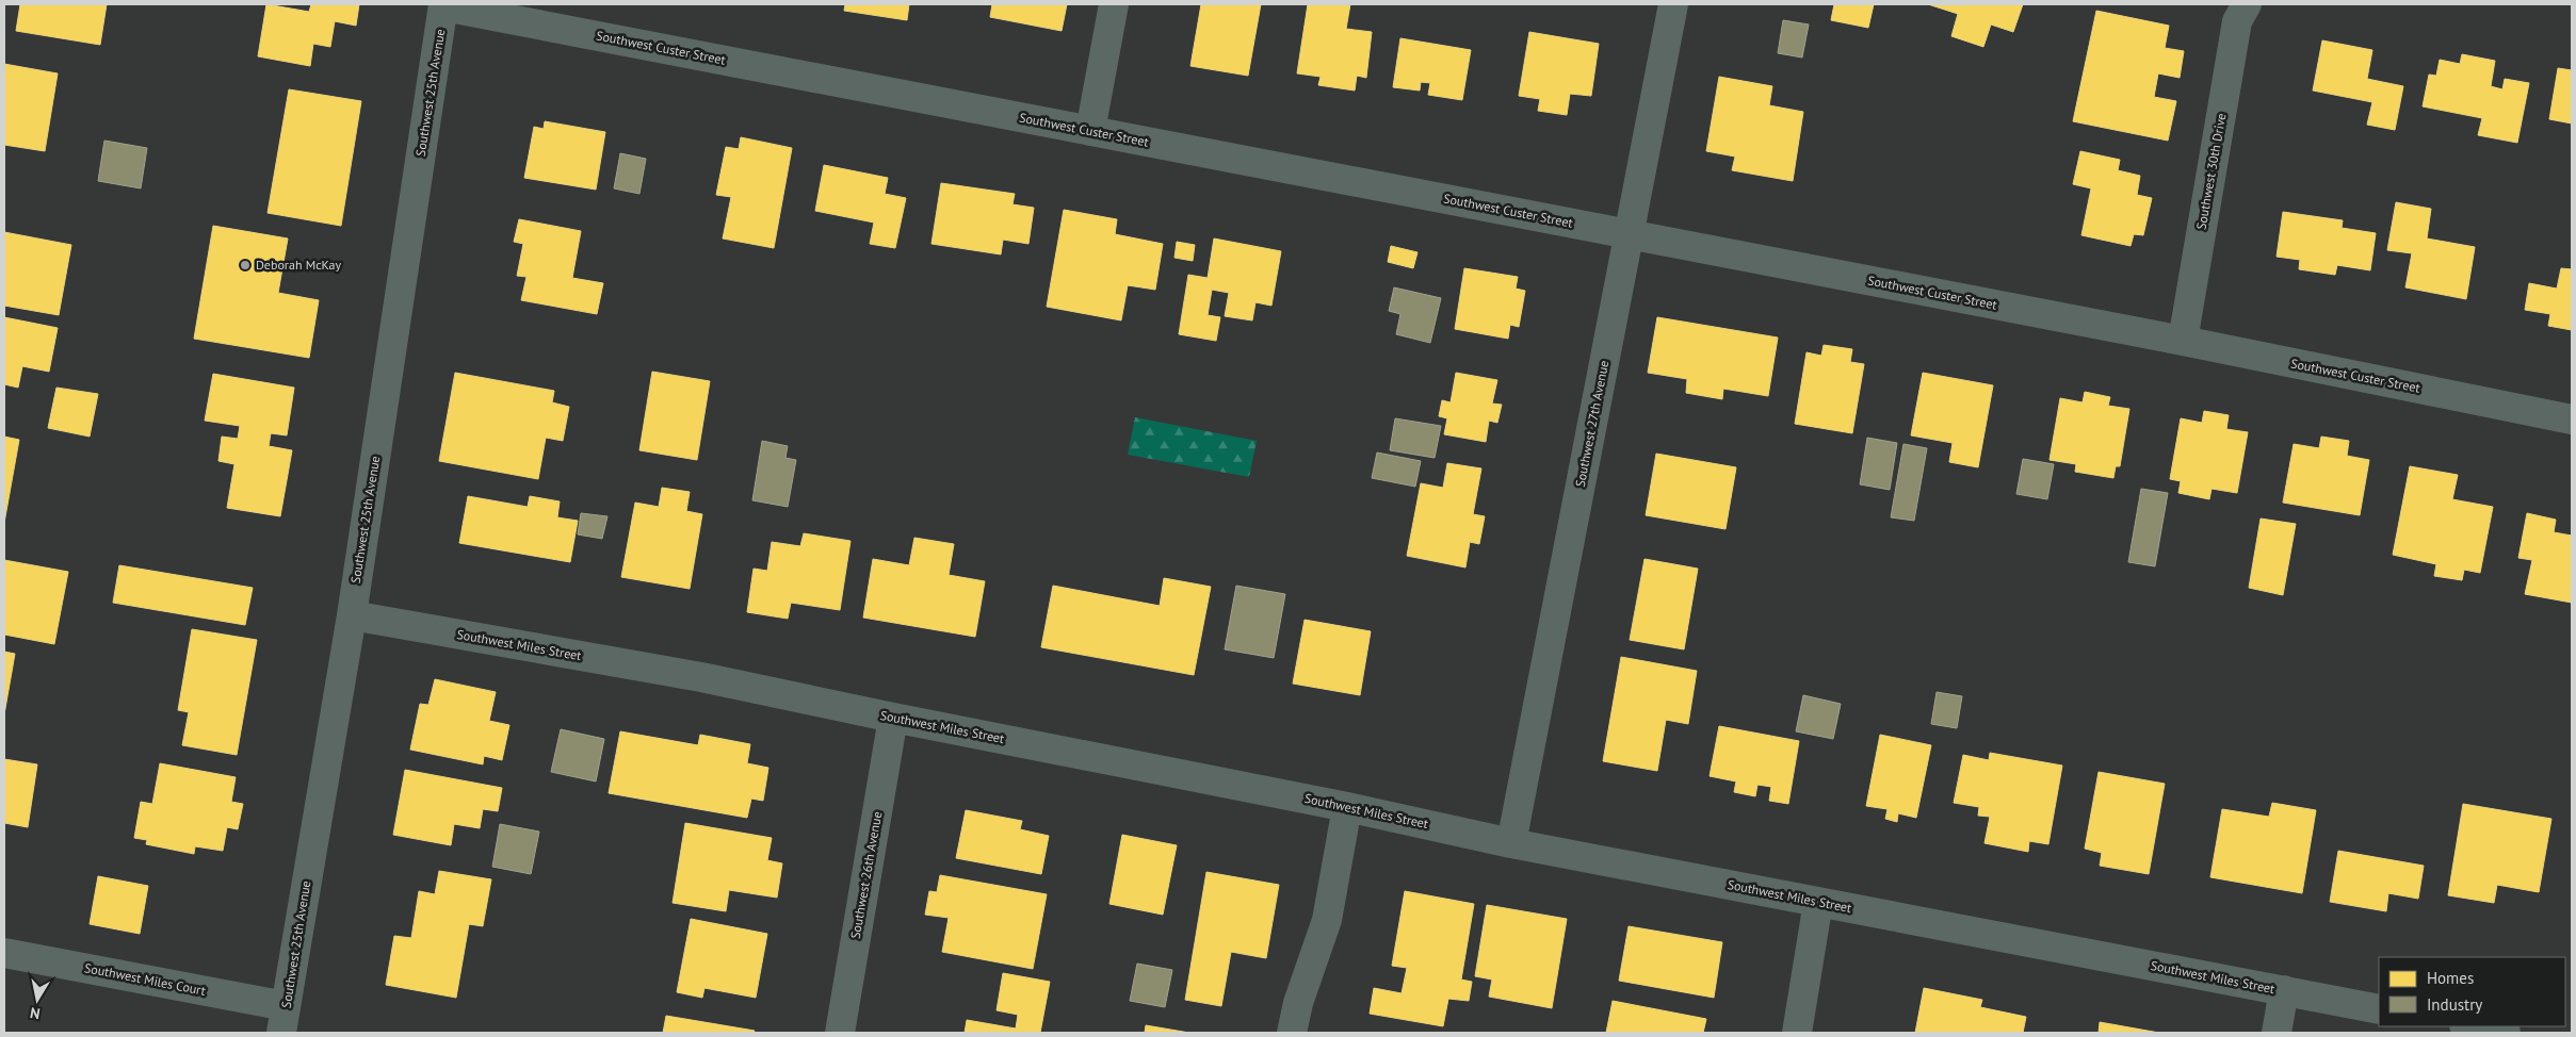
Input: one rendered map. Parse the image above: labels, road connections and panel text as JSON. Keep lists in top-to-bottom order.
{
  "streets": {
    "street": [
      "Southwest Custer Street",
      "Southwest 25th Avenue",
      "Southwest 30th Drive",
      "Southwest 27th Avenue",
      "Southwest Miles Street",
      "Southwest 26th Avenue",
      "Southwest Miles Court"
    ]
  },
  "crossings": [
    ["Southwest Custer Street", "Southwest 25th Avenue"],
    ["Southwest Custer Street", "Southwest 30th Drive"],
    ["Southwest Custer Street", "Southwest 27th Avenue"],
    ["Southwest 25th Avenue", "Southwest Miles Street"],
    ["Southwest 25th Avenue", "Southwest Miles Court"],
    ["Southwest 27th Avenue", "Southwest Miles Street"],
    ["Southwest Miles Street", "Southwest 26th Avenue"]
  ],
  "places": ["Deborah McKay"],
  "legend": ["Homes", "Industry"],
  "north": "bottom"
}
